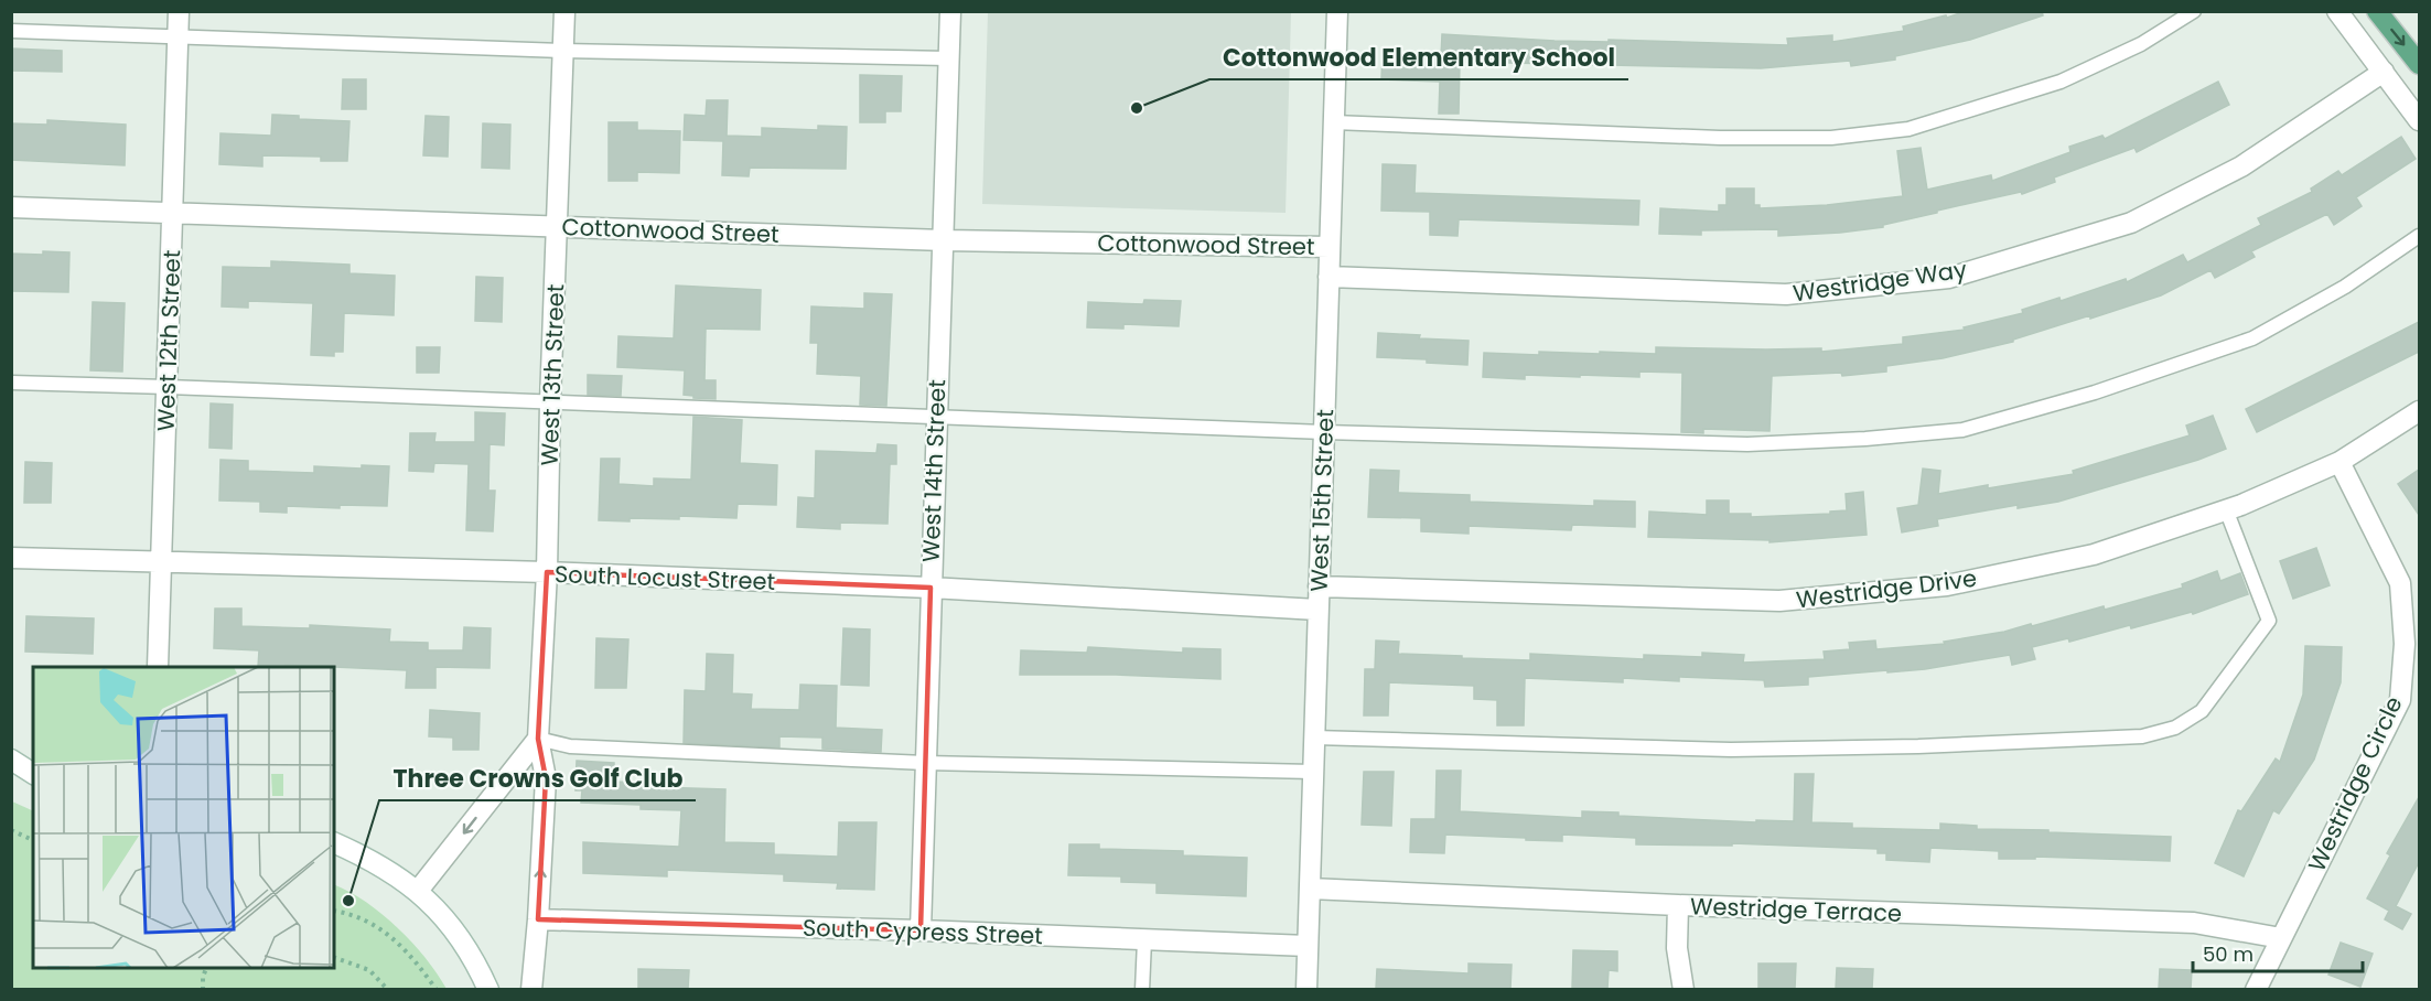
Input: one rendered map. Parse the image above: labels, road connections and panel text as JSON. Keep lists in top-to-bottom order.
{
  "streets": {
    "street": [
      "Cottonwood Street",
      "Westridge Way",
      "West 12th Street",
      "West 13th Street",
      "West 14th Street",
      "West 15th Street",
      "South Locust Street",
      "Westridge Drive",
      "Westridge Circle",
      "Westridge Terrace",
      "South Cypress Street"
    ]
  },
  "crossings": [
    ["Cottonwood Street", "West 12th Street"],
    ["Cottonwood Street", "West 13th Street"],
    ["Cottonwood Street", "West 14th Street"],
    ["Cottonwood Street", "West 15th Street"],
    ["Westridge Way", "West 15th Street"],
    ["West 12th Street", "South Locust Street"],
    ["West 13th Street", "South Locust Street"],
    ["West 13th Street", "South Cypress Street"],
    ["West 14th Street", "South Locust Street"],
    ["West 14th Street", "South Cypress Street"],
    ["West 15th Street", "South Locust Street"],
    ["West 15th Street", "Westridge Drive"],
    ["West 15th Street", "Westridge Terrace"],
    ["West 15th Street", "South Cypress Street"],
    ["Westridge Drive", "Westridge Circle"],
    ["Westridge Circle", "Westridge Terrace"]
  ],
  "places": ["Cottonwood Elementary School", "Three Crowns Golf Club"],
  "scale_bar": "50 m"
}
